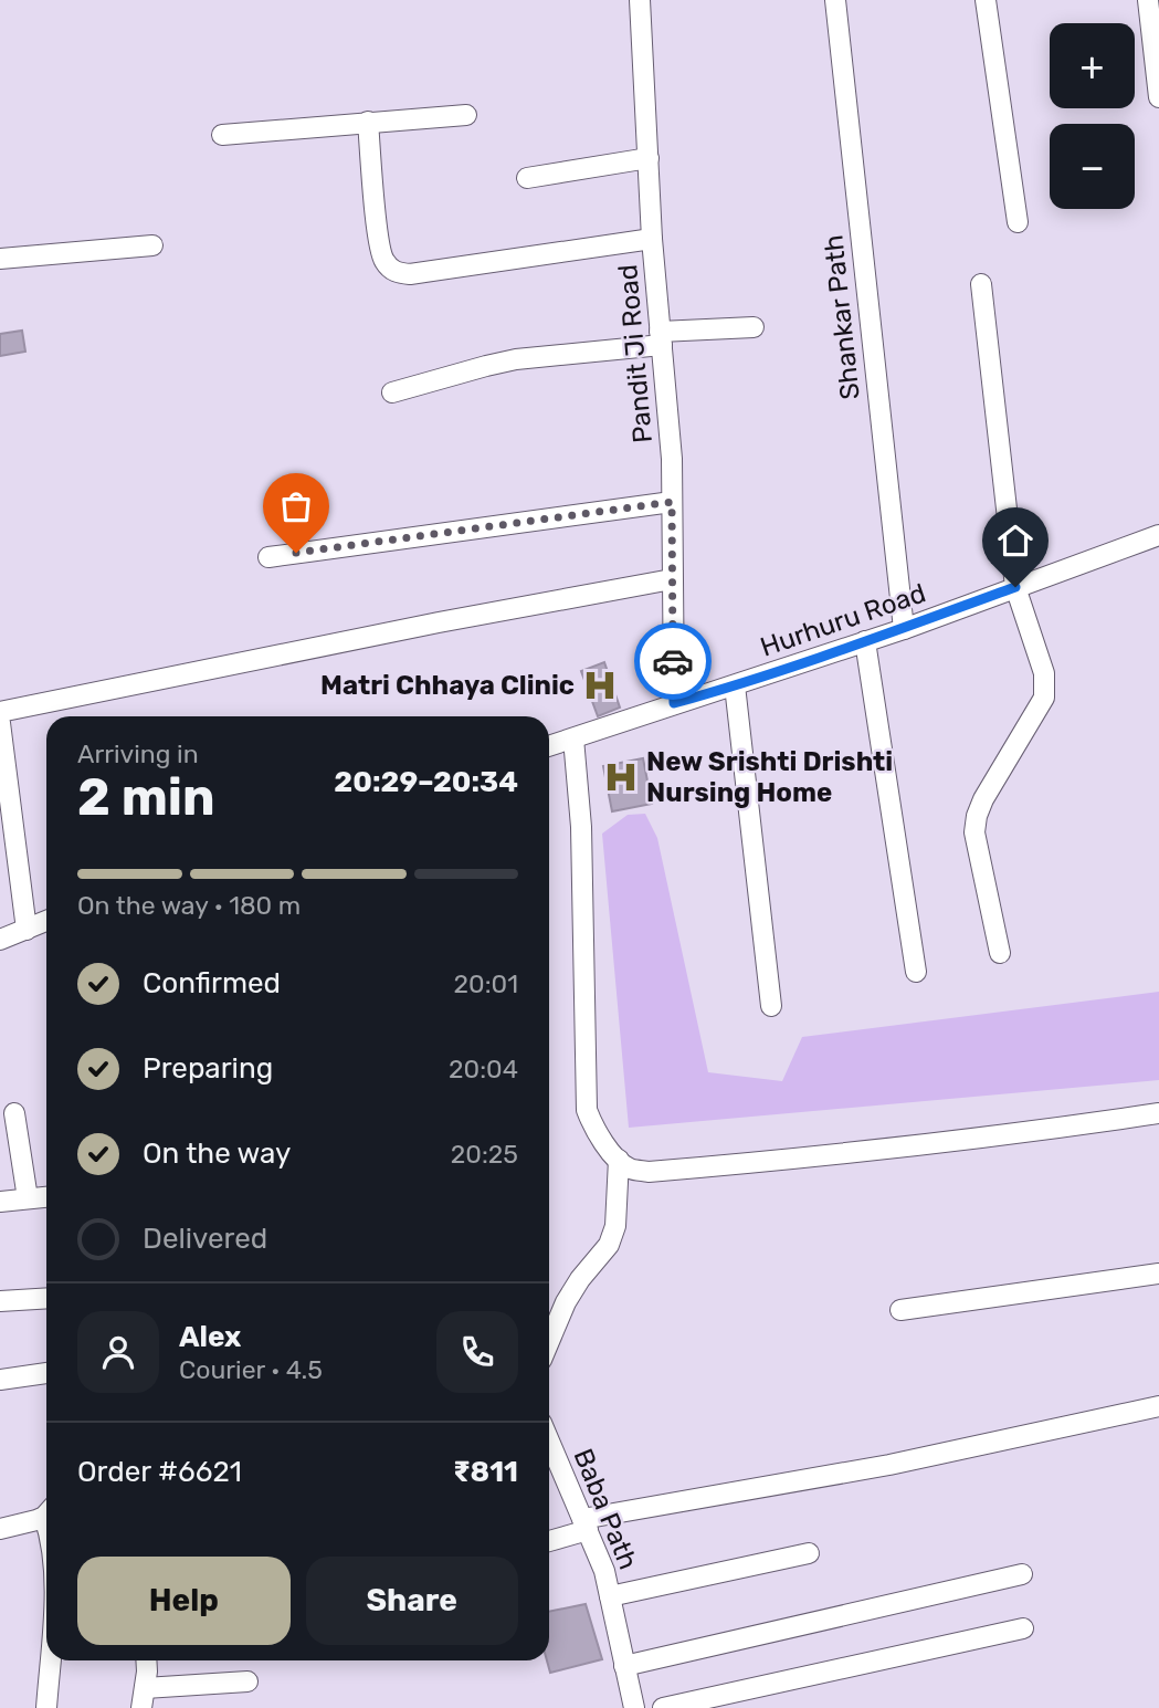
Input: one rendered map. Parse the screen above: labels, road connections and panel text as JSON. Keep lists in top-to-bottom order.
{
  "streets": {
    "street": [
      "Shankar Path",
      "Pandit Ji Road",
      "Hurhuru Road",
      "Baba Path"
    ]
  },
  "crossings": [
    ["Shankar Path", "Hurhuru Road"],
    ["Pandit Ji Road", "Hurhuru Road"]
  ],
  "places": {
    "hospital": ["Matri Chhaya Clinic", "New Srishti Drishti Nursing Home"]
  },
  "page": {
    "map_buttons": ["+", "−"],
    "heading": ["2 min", "Arriving in", "20:29–20:34"],
    "panel": [
      "Alex",
      "Courier · 4.5",
      "Order #6621",
      "₹811"
    ],
    "bar": "On the way · 180 m",
    "list": [
      ["Confirmed", "20:01"],
      ["Preparing", "20:04"],
      ["On the way", "20:25"],
      "Delivered"
    ],
    "buttons": ["Help", "Share"]
  }
}
